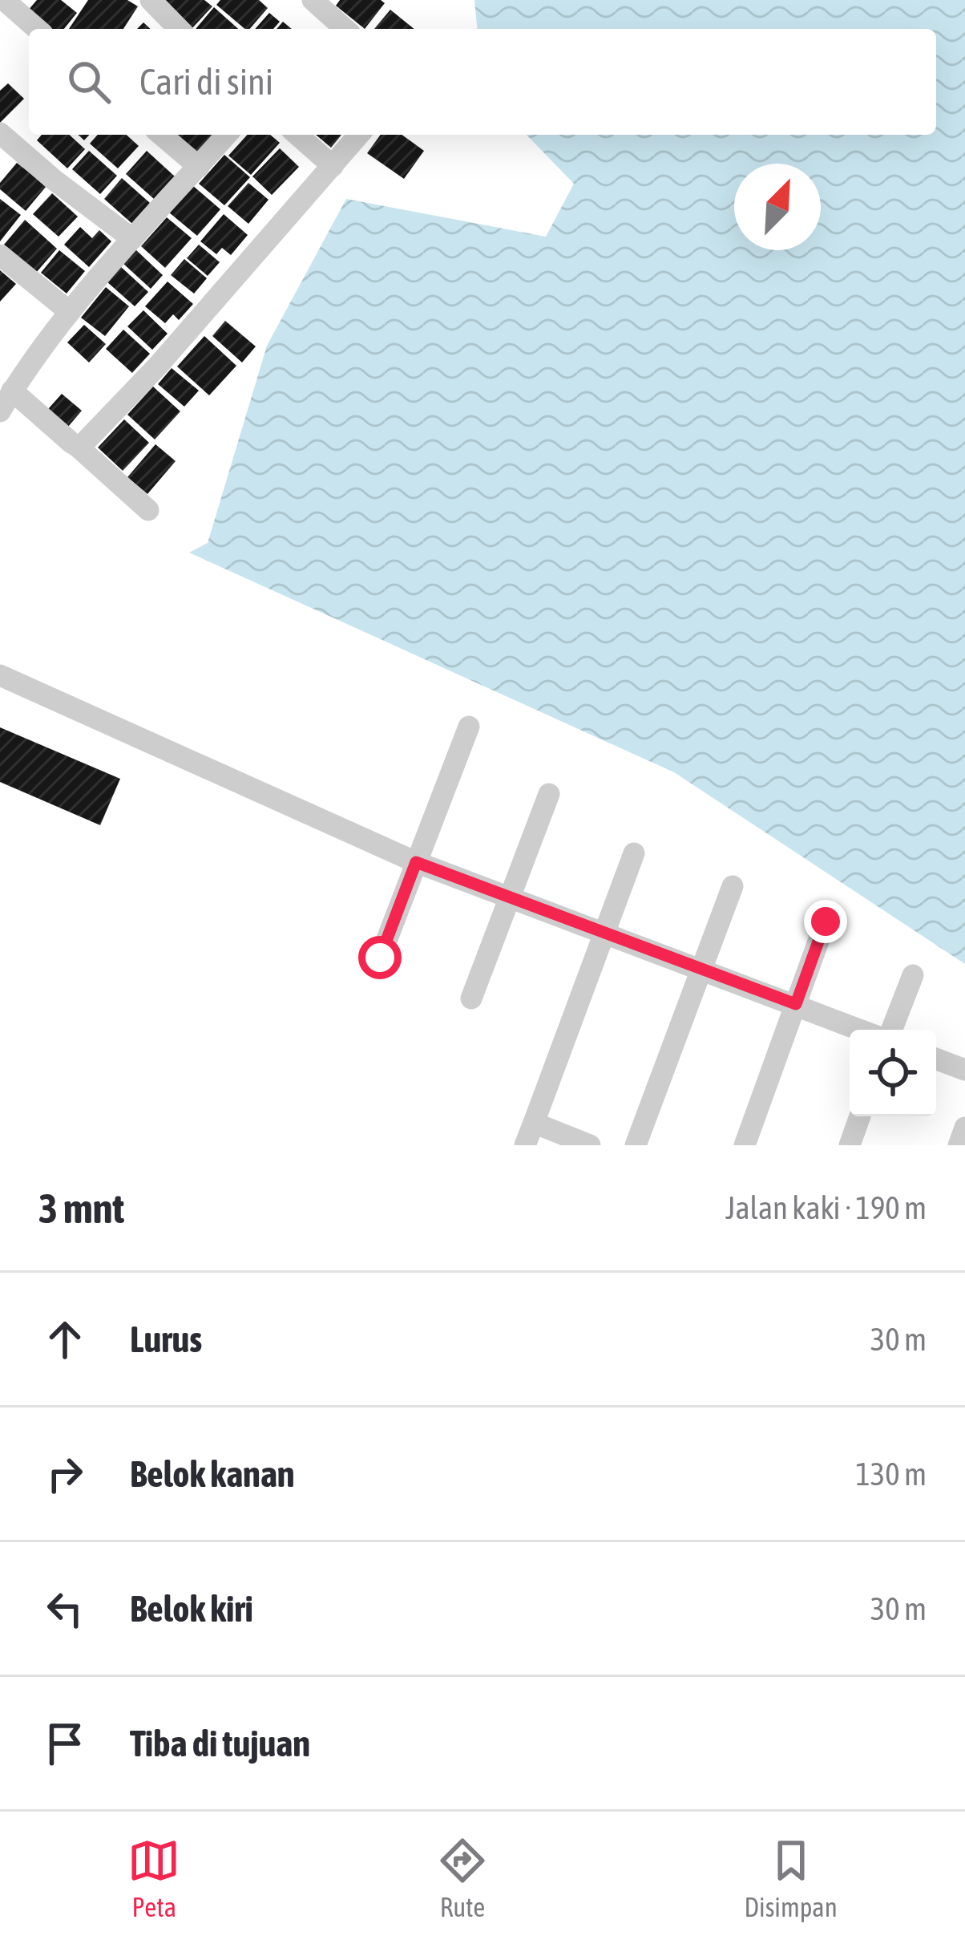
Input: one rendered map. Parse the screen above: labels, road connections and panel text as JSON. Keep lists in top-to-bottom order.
{
  "north": "top right",
  "page": {
    "search": "Cari di sini",
    "heading": ["3 mnt", "Jalan kaki · 190 m"],
    "list": [
      ["Lurus", "30 m"],
      ["Belok kanan", "130 m"],
      ["Belok kiri", "30 m"],
      "Tiba di tujuan"
    ],
    "nav": ["Peta", "Rute", "Disimpan"]
  }
}
